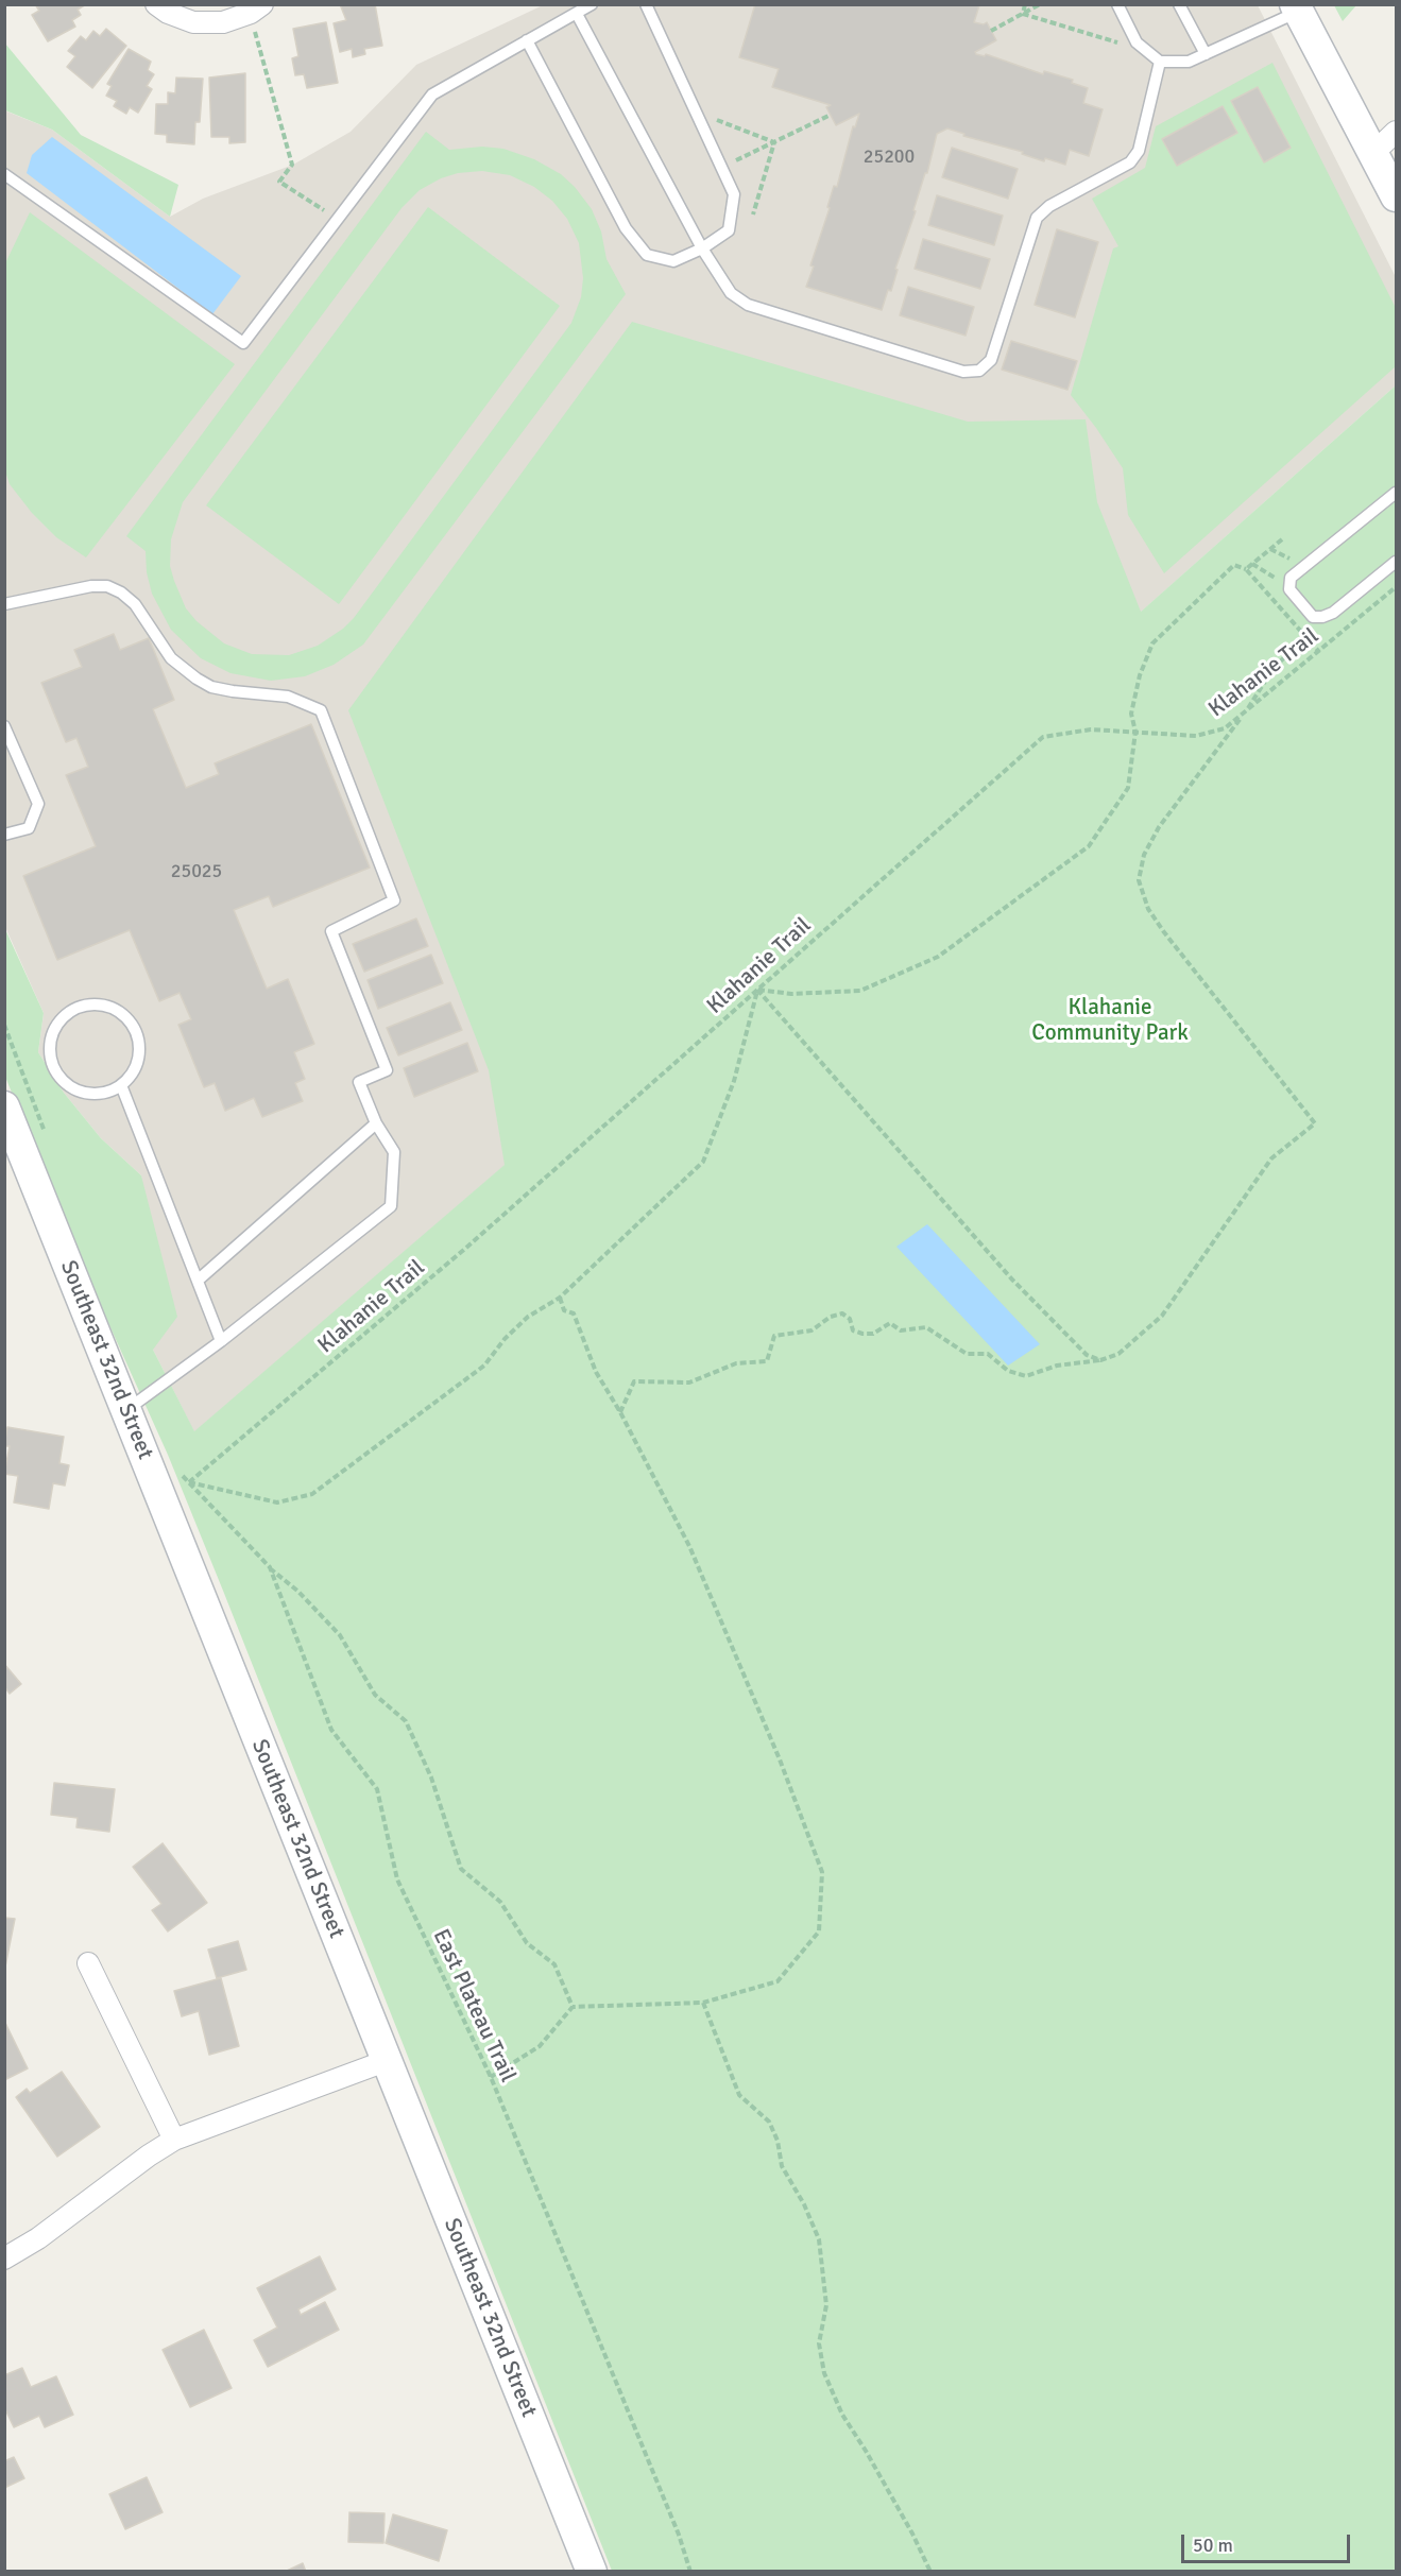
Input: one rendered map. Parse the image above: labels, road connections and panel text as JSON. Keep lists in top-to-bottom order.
{
  "streets": {
    "street": ["Southeast 32nd Street"],
    "path": ["Klahanie Trail", "East Plateau Trail"]
  },
  "crossings": [
    ["Klahanie Trail", "East Plateau Trail"]
  ],
  "parks": ["Klahanie Community Park"],
  "house_numbers": ["25200", "25025"],
  "scale_bar": "50 m"
}
